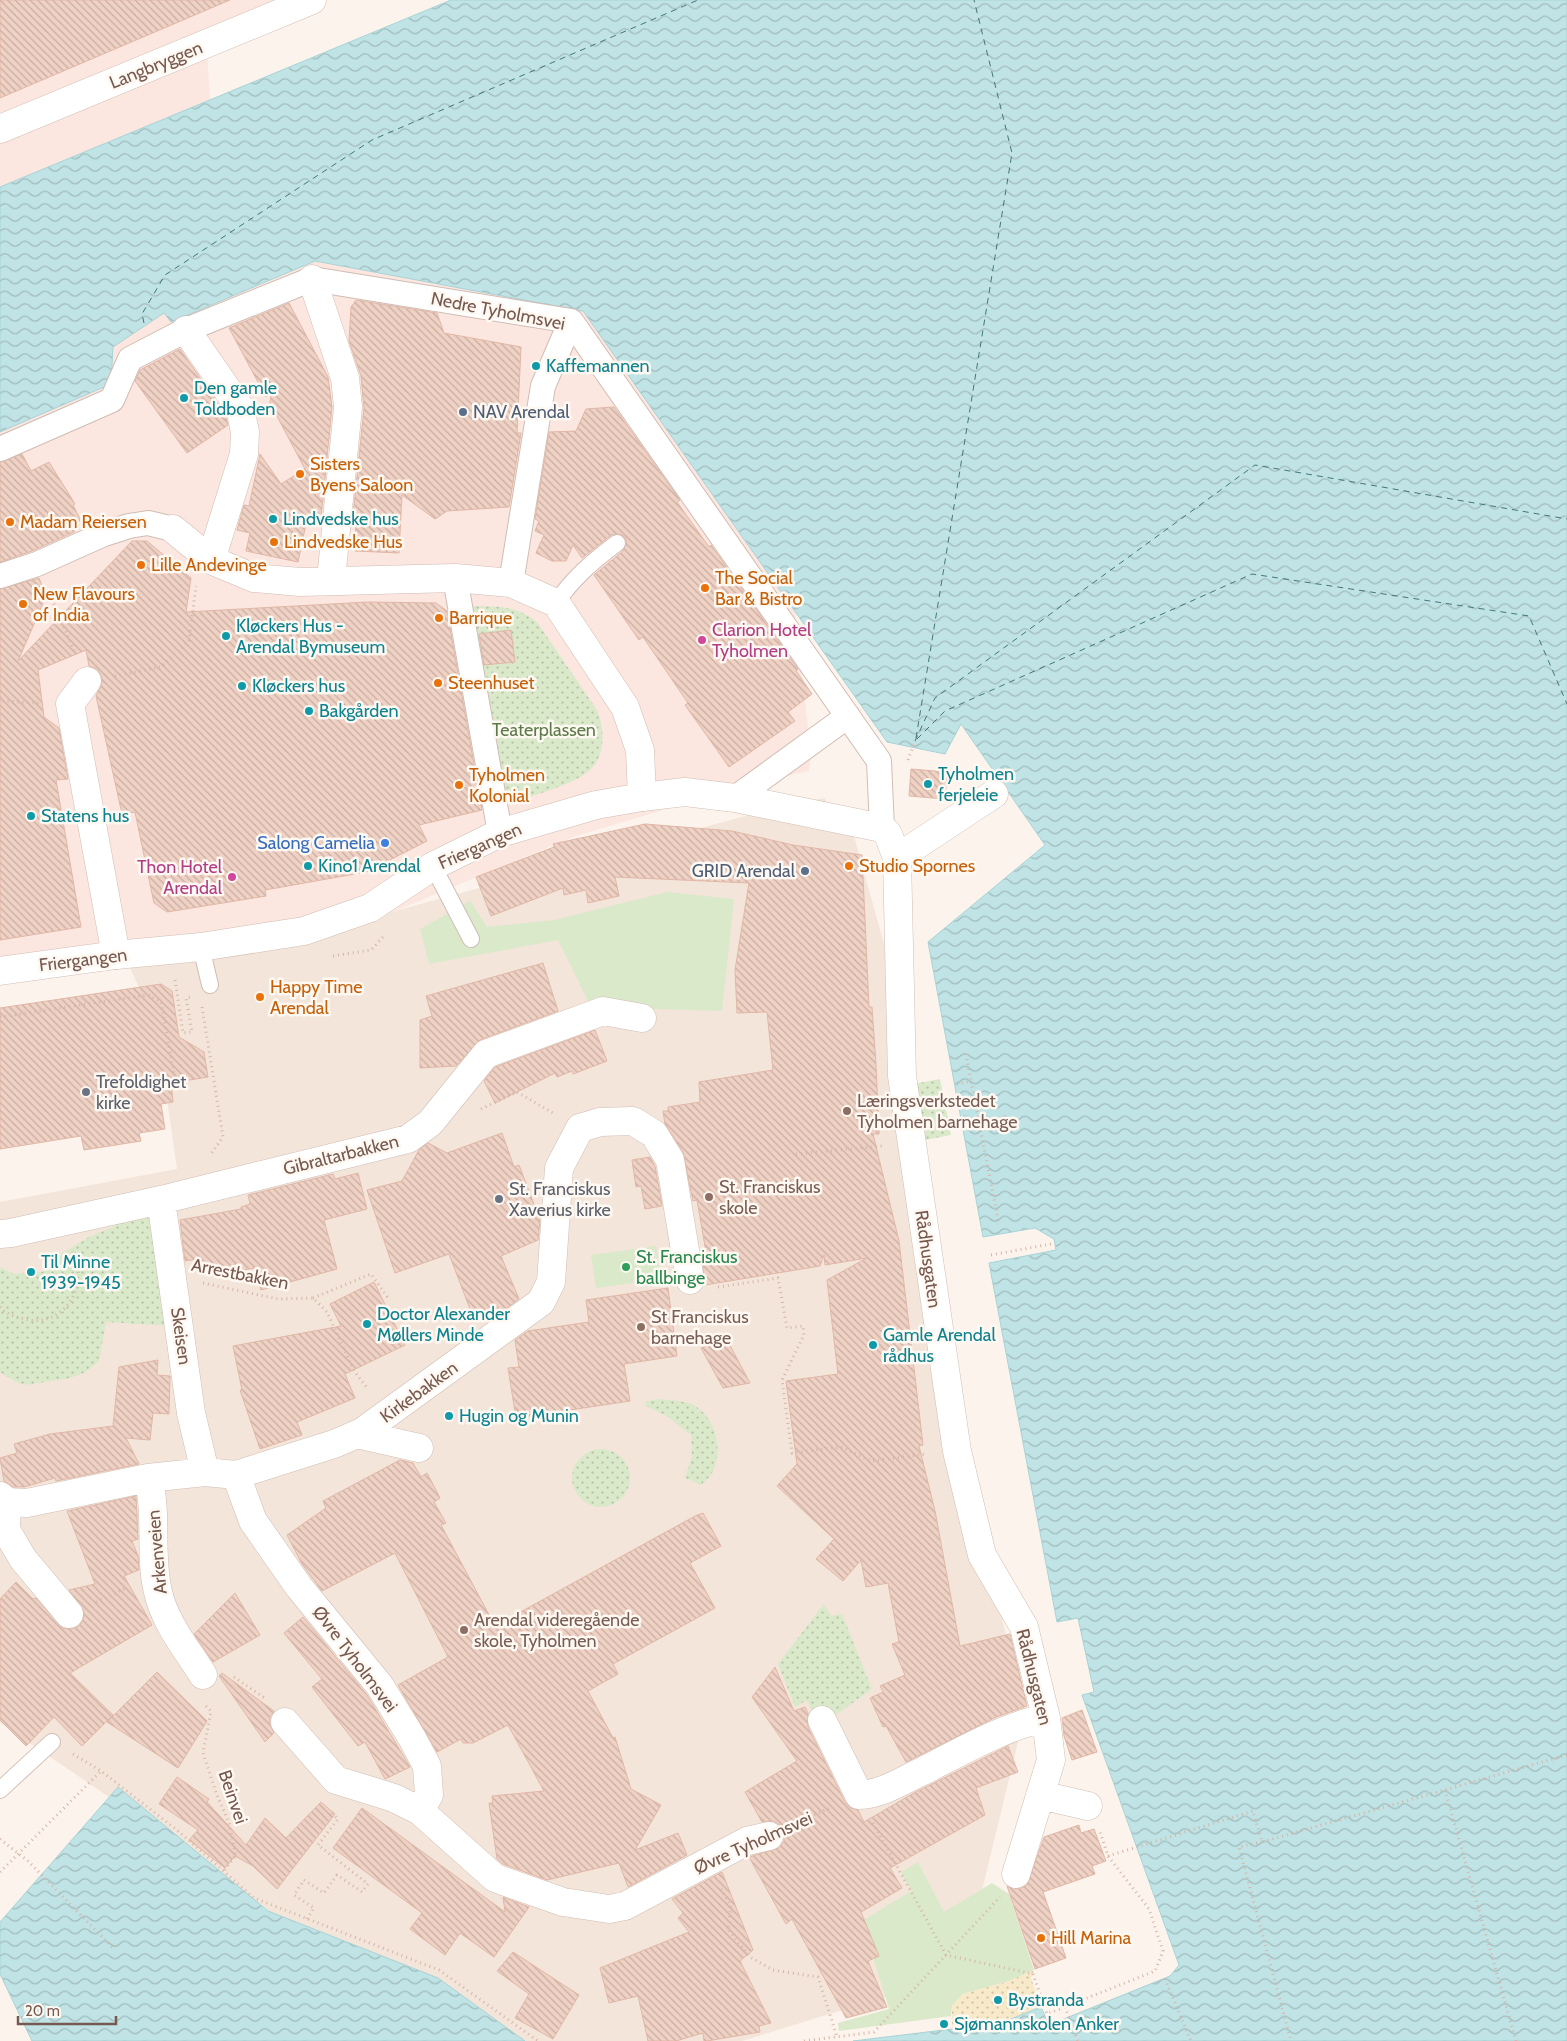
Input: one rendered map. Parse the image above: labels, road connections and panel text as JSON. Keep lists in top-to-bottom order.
{
  "streets": {
    "street": [
      "Langbryggen",
      "Nedre Tyholmsvei",
      "Friergangen",
      "Gibraltarbakken",
      "Rådhusgaten",
      "Skeisen",
      "Kirkebakken",
      "Arkenveien",
      "Øvre Tyholmsvei"
    ],
    "path": ["Arrestbakken", "Beinvei"]
  },
  "crossings": [
    ["Nedre Tyholmsvei", "Friergangen"],
    ["Nedre Tyholmsvei", "Rådhusgaten"],
    ["Friergangen", "Rådhusgaten"],
    ["Gibraltarbakken", "Skeisen"],
    ["Arrestbakken", "Skeisen"],
    ["Skeisen", "Kirkebakken"],
    ["Kirkebakken", "Arkenveien"],
    ["Kirkebakken", "Øvre Tyholmsvei"]
  ],
  "parks": ["Teaterplassen"],
  "places": [
    "Kaffemannen",
    "Den gamle Toldboden",
    "NAV Arendal",
    "Sisters Byens Saloon",
    "Lindvedske hus",
    "Madam Reiersen",
    "Lindvedske Hus",
    "Lille Andevinge",
    "The Social Bar & Bistro",
    "New Flavours of India",
    "Barrique",
    "Kløckers Hus - Arendal Bymuseum",
    "Clarion Hotel Tyholmen",
    "Steenhuset",
    "Kløckers hus",
    "Bakgården",
    "Tyholmen ferjeleie",
    "Tyholmen Kolonial",
    "Statens hus",
    "Salong Camelia",
    "Kino1 Arendal",
    "Studio Spornes",
    "GRID Arendal",
    "Thon Hotel Arendal",
    "Happy Time Arendal",
    "Trefoldighet kirke",
    "Læringsverkstedet Tyholmen barnehage",
    "St. Franciskus skole",
    "St. Franciskus Xaverius kirke",
    "St. Franciskus ballbinge",
    "Til Minne 1939-1945",
    "Doctor Alexander Møllers Minde",
    "St Franciskus barnehage",
    "Gamle Arendal rådhus",
    "Hugin og Munin",
    "Arendal videregående skole, Tyholmen",
    "Hill Marina",
    "Bystranda",
    "Sjømannskolen Anker"
  ],
  "scale_bar": "20 m"
}
